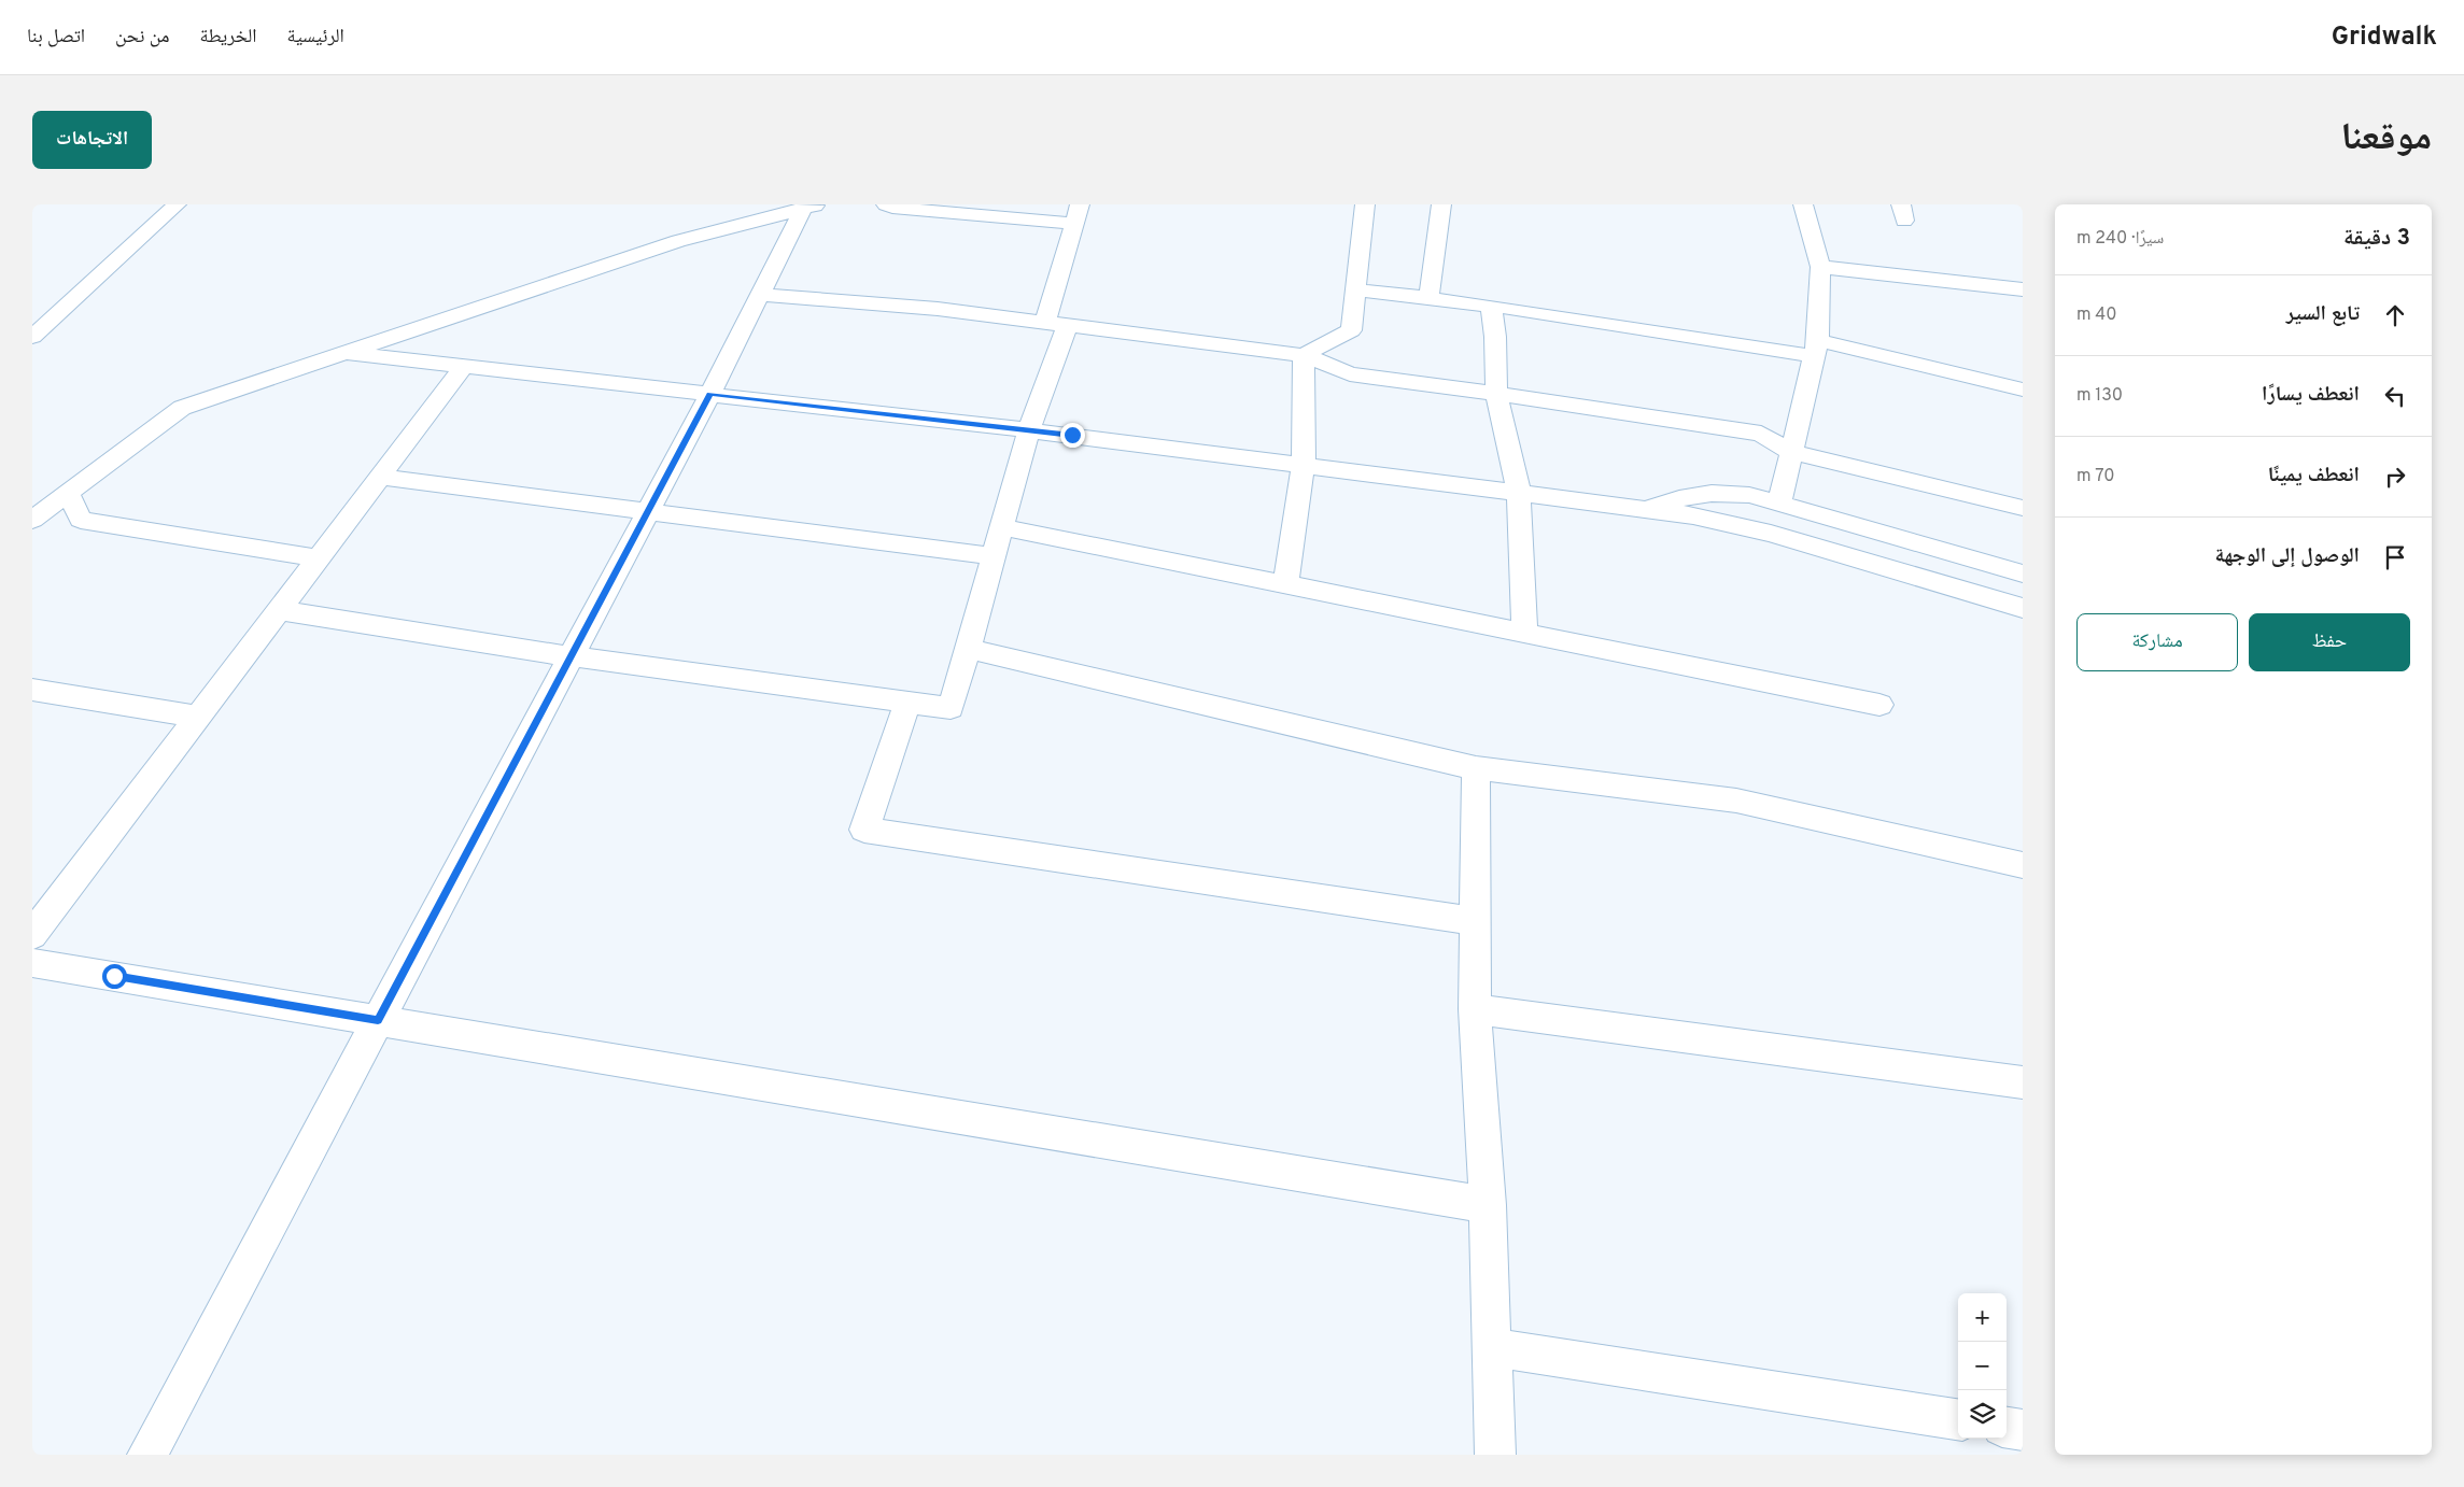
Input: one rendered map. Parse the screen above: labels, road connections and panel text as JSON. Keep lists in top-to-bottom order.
{
  "page": {
    "header": "Gridwalk",
    "nav": [
      "الرئيسية",
      "الخريطة",
      "من نحن",
      "اتصل بنا"
    ],
    "title": "موقعنا",
    "buttons": [
      "الاتجاهات",
      ["حفظ", "مشاركة"]
    ],
    "heading": ["3 دقيقة", "سيرًا · 240 m"],
    "list": [
      ["تابع السير", "40 m"],
      ["انعطف يسارًا", "130 m"],
      ["انعطف يمينًا", "70 m"],
      "الوصول إلى الوجهة"
    ],
    "map_buttons": ["+", "−"]
  }
}
